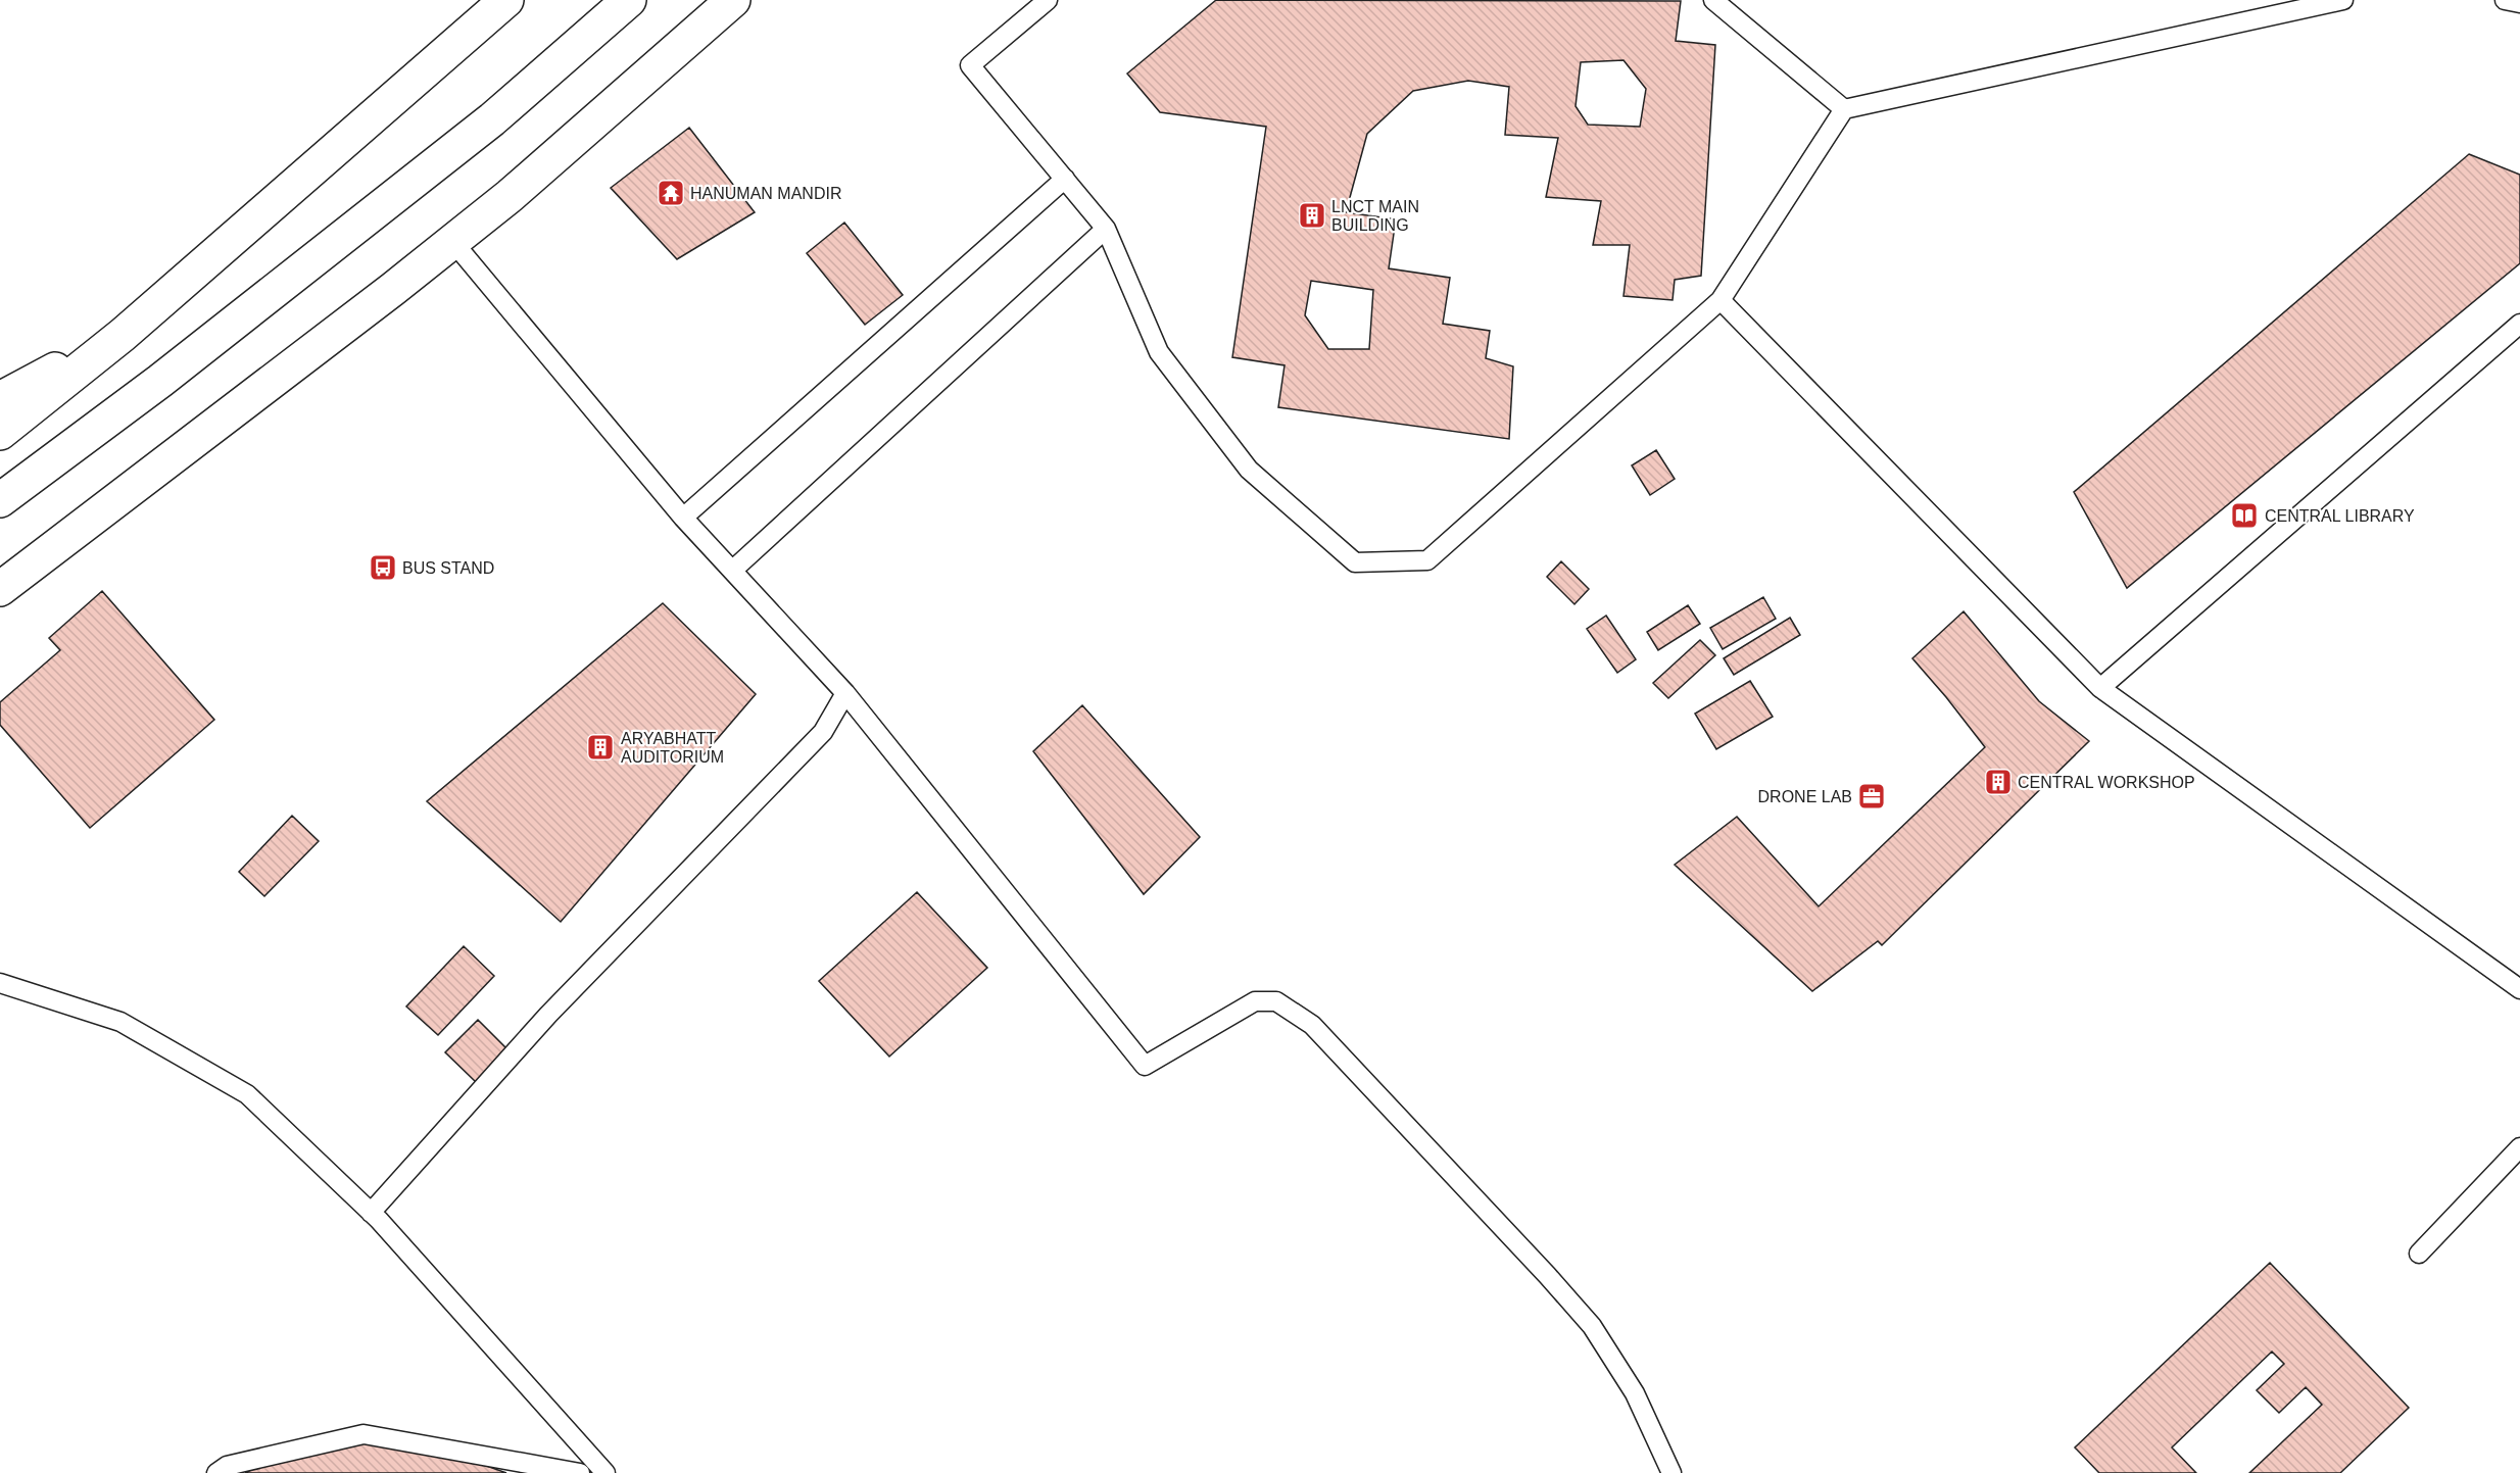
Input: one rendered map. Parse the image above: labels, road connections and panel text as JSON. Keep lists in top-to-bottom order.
{
  "places": {
    "temple": ["HANUMAN MANDIR"],
    "building": ["LNCT MAIN BUILDING", "ARYABHATT AUDITORIUM", "CENTRAL WORKSHOP"],
    "library": ["CENTRAL LIBRARY"],
    "bus stop": ["BUS STAND"],
    "office": ["DRONE LAB"]
  }
}
